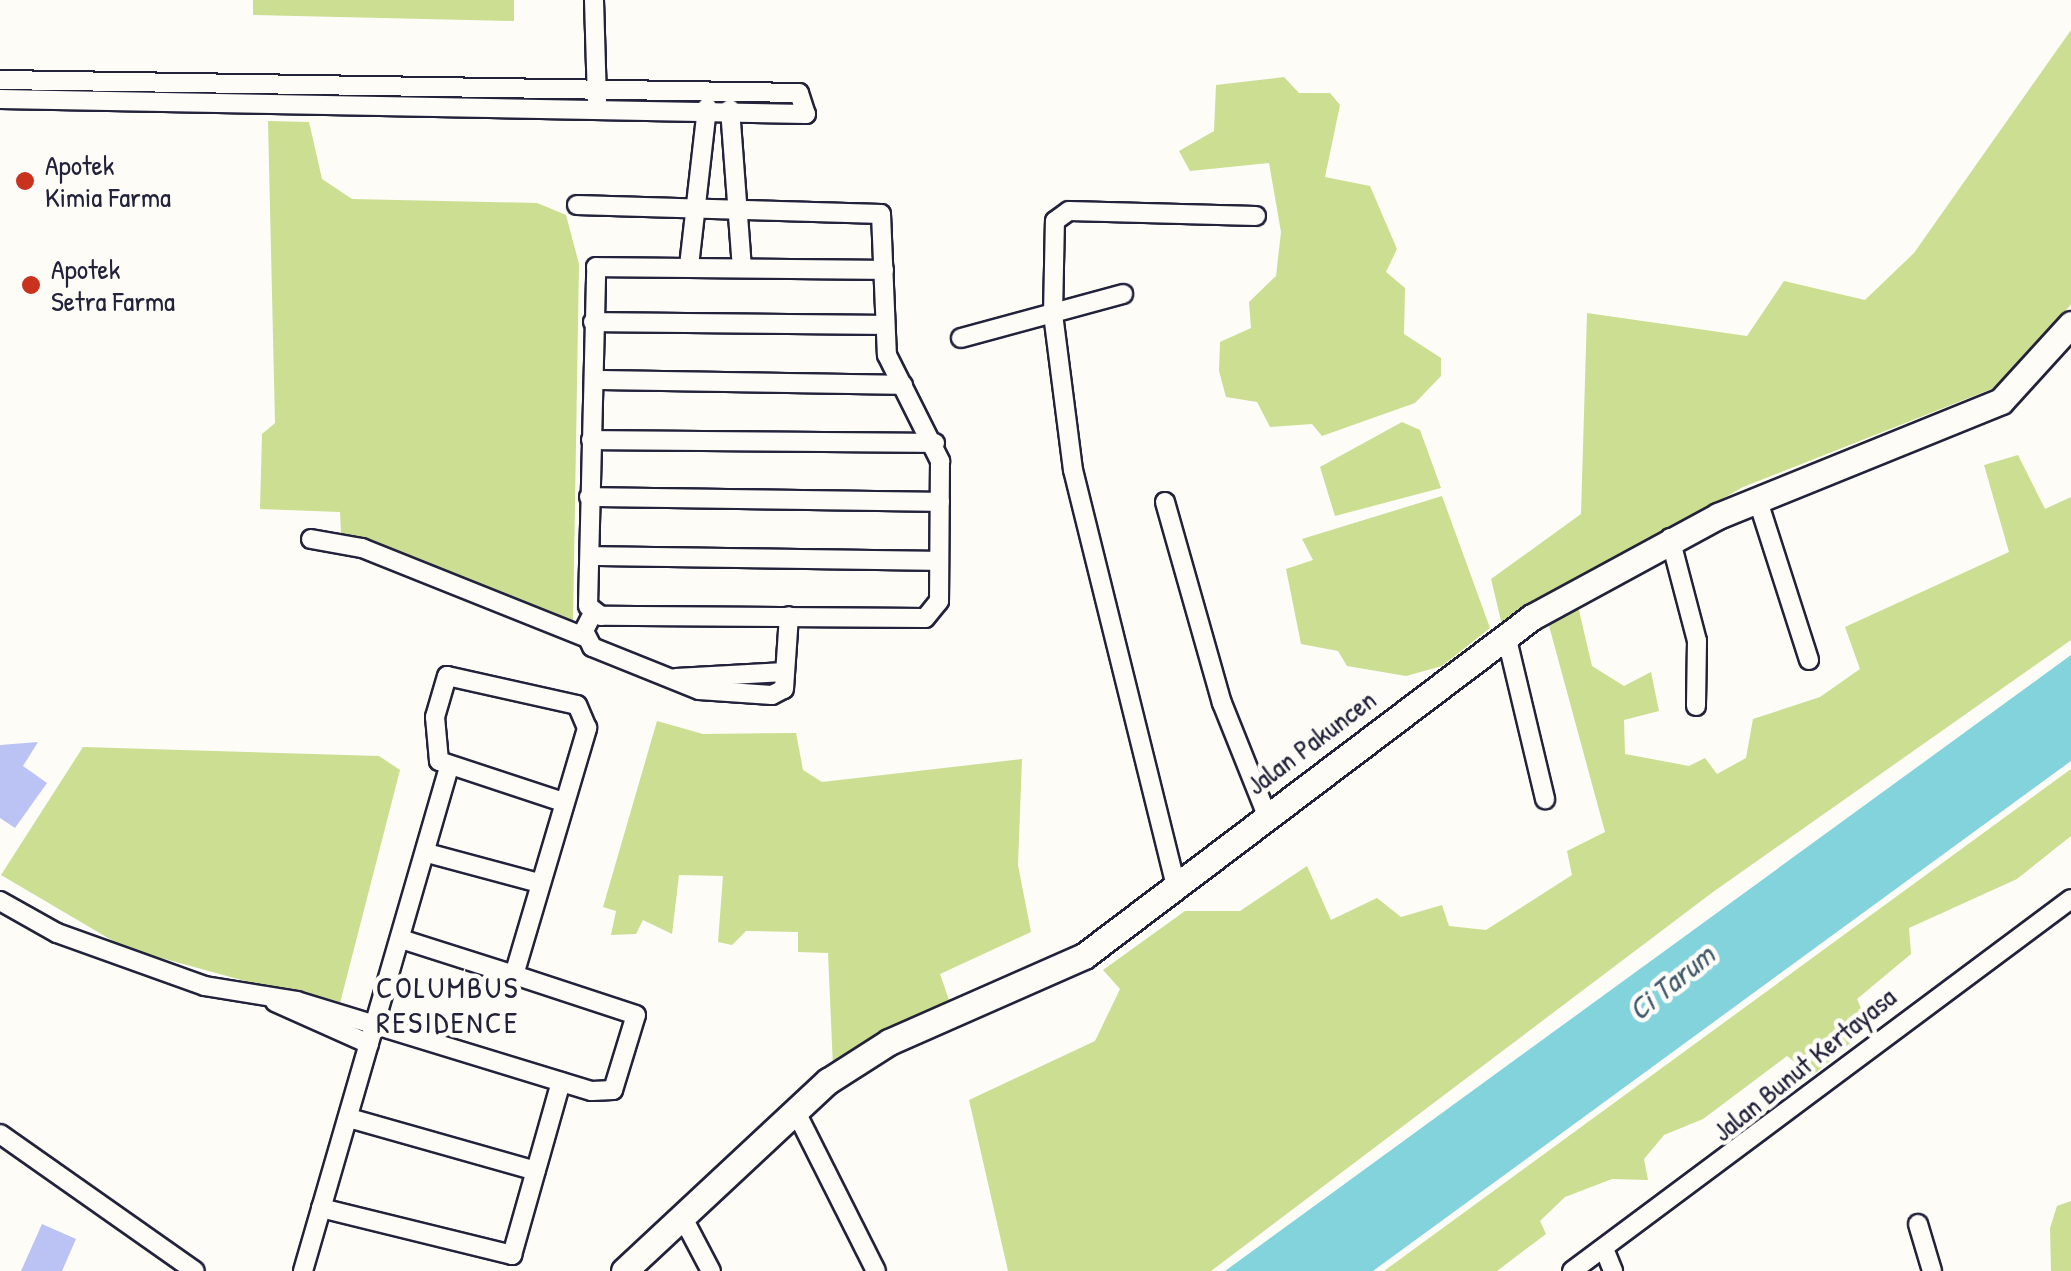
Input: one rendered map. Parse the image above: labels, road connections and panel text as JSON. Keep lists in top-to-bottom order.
{
  "streets": {
    "street": ["Jalan Pakuncen", "Jalan Bunut Kertayasa"]
  },
  "districts": ["COLUMBUS RESIDENCE"],
  "water": ["Ci Tarum"],
  "places": ["Apotek Kimia Farma", "Apotek Setra Farma"]
}
